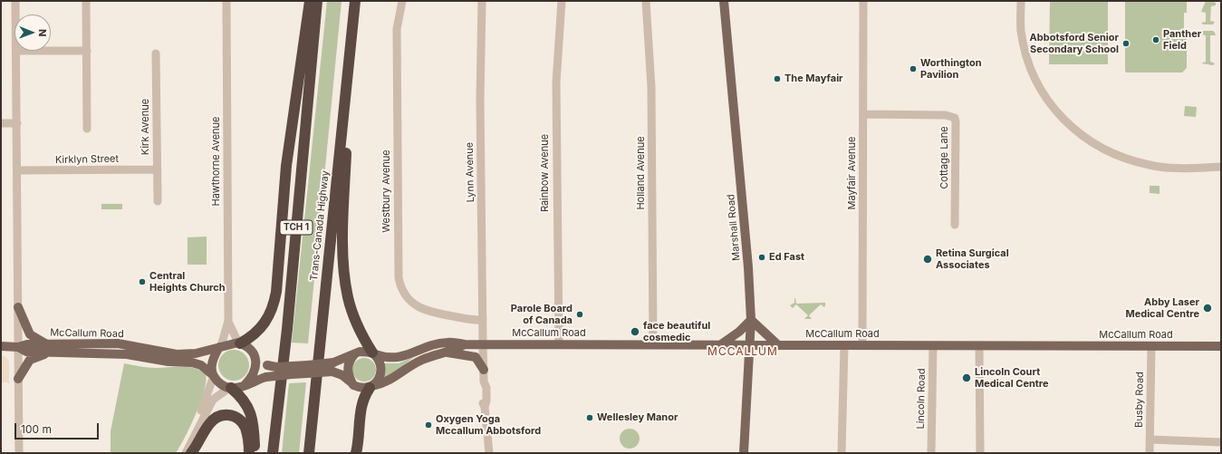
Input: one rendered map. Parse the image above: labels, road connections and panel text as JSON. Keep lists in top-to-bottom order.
{
  "streets": {
    "highway": ["Trans-Canada Highway", "TCH 1"],
    "main road": ["Marshall Road", "McCallum Road"],
    "street": [
      "Kirk Avenue",
      "Cottage Lane",
      "Kirklyn Street",
      "Hawthorne Avenue",
      "Lynn Avenue",
      "Rainbow Avenue",
      "Holland Avenue",
      "Mayfair Avenue",
      "Westbury Avenue",
      "Lincoln Road",
      "Busby Road"
    ]
  },
  "crossings": [
    ["Kirk Avenue", "Kirklyn Street"],
    ["Cottage Lane", "Mayfair Avenue"],
    ["Hawthorne Avenue", "McCallum Road"],
    ["Lynn Avenue", "Westbury Avenue"],
    ["Lynn Avenue", "McCallum Road"],
    ["Rainbow Avenue", "McCallum Road"],
    ["Holland Avenue", "McCallum Road"],
    ["Mayfair Avenue", "McCallum Road"],
    ["Marshall Road", "McCallum Road"],
    ["McCallum Road", "Lincoln Road"],
    ["McCallum Road", "Busby Road"]
  ],
  "districts": ["MCCALLUM"],
  "places": [
    "Panther Field",
    "Abbotsford Senior Secondary School",
    "Worthington Pavilion",
    "The Mayfair",
    "Ed Fast",
    "Retina Surgical Associates",
    "Central Heights Church",
    "Abby Laser Medical Centre",
    "Parole Board of Canada",
    "face beautiful cosmedic",
    "Lincoln Court Medical Centre",
    "Wellesley Manor",
    "Oxygen Yoga Mccallum Abbotsford"
  ],
  "scale_bar": "100 m",
  "north": "right"
}
